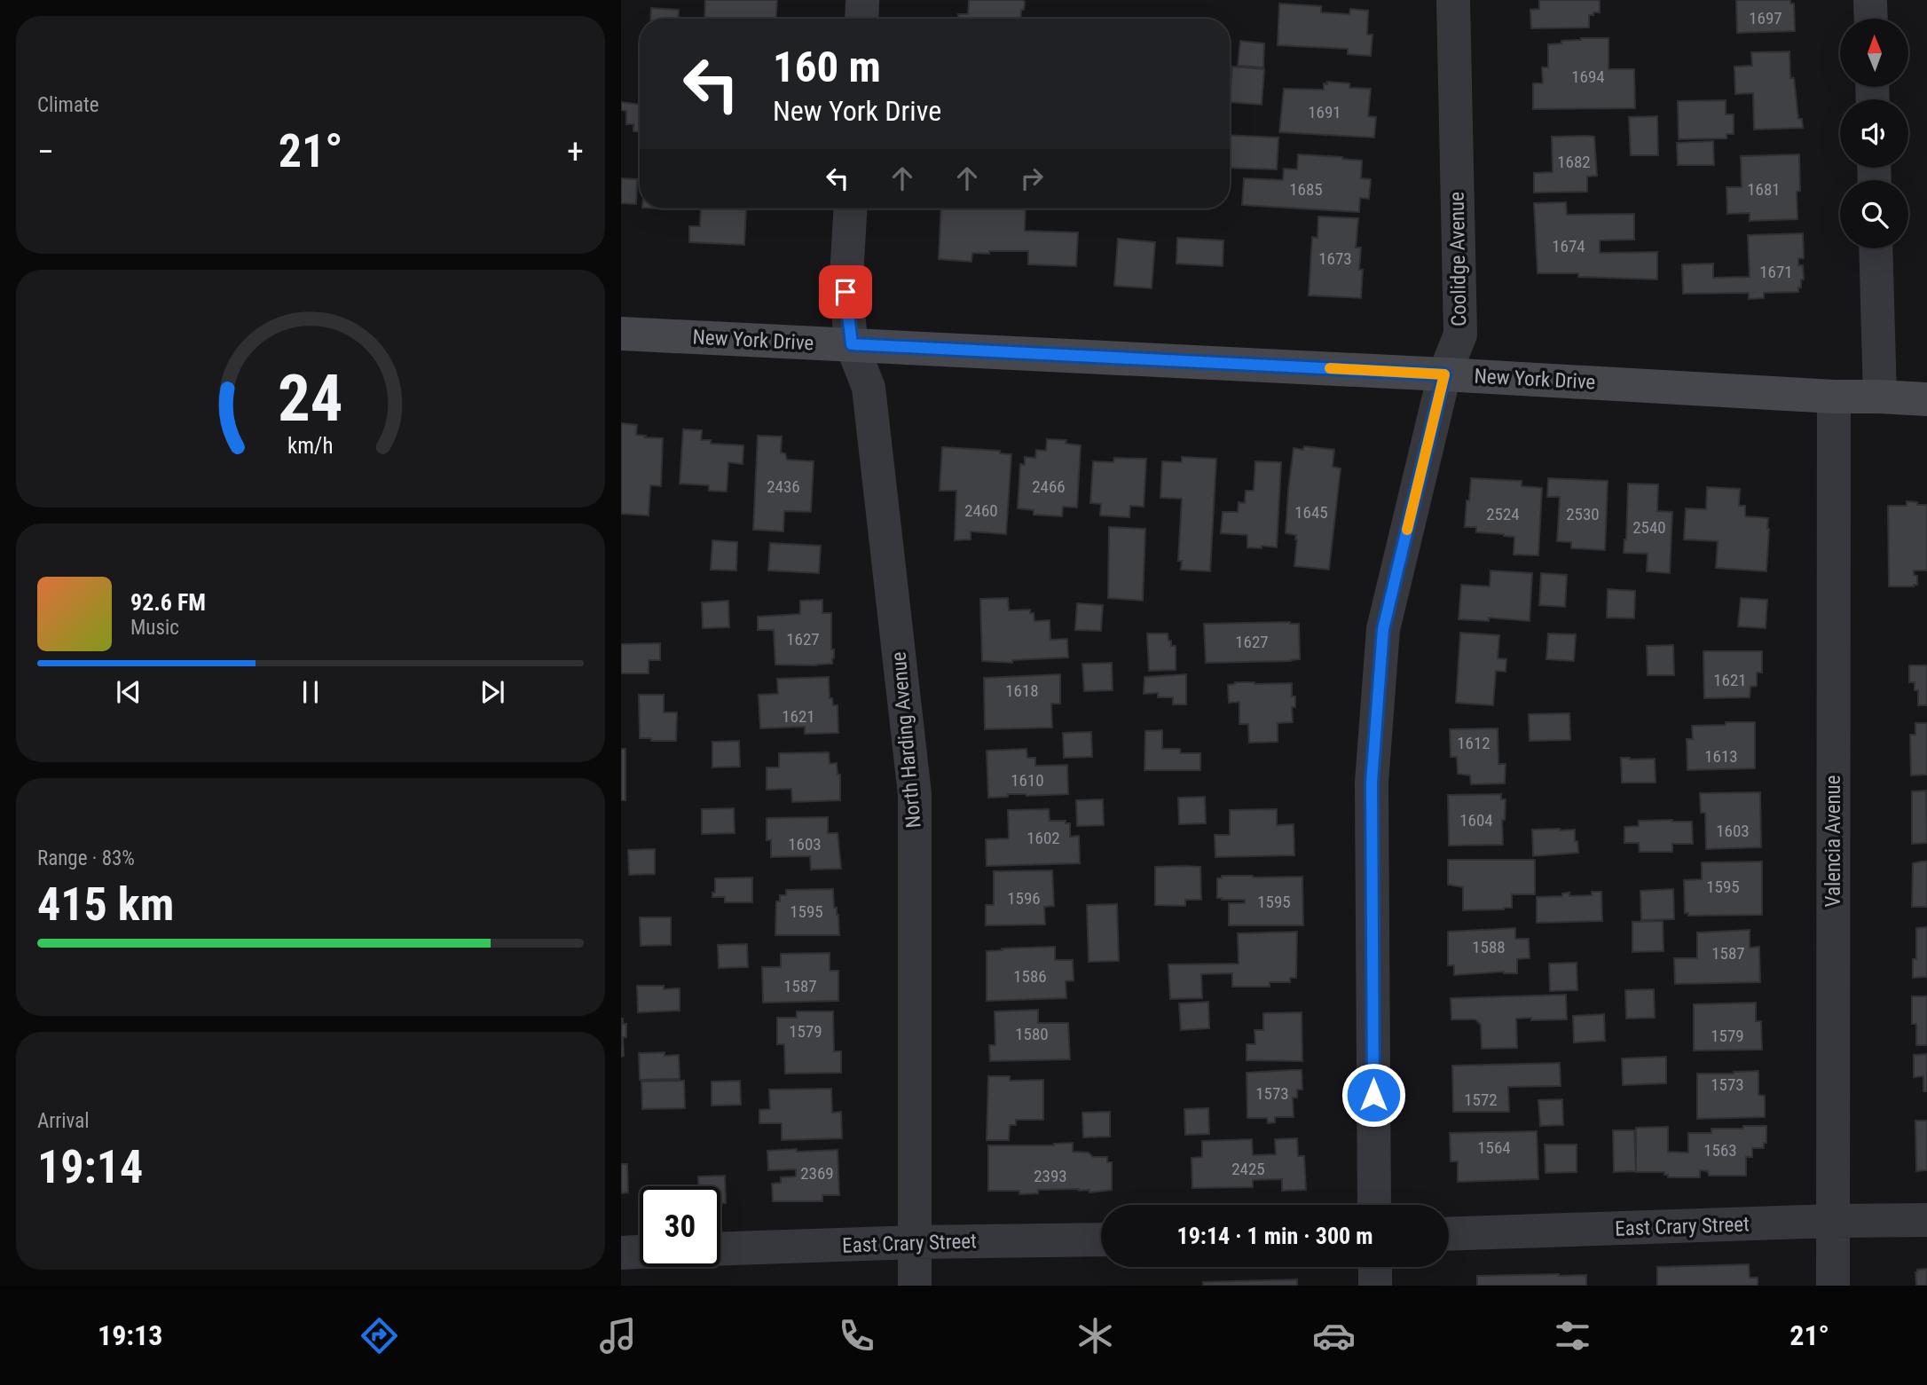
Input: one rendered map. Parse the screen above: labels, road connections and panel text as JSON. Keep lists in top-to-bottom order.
{
  "streets": {
    "street": [
      "Coolidge Avenue",
      "New York Drive",
      "North Harding Avenue",
      "Valencia Avenue",
      "East Crary Street"
    ]
  },
  "crossings": [
    ["Coolidge Avenue", "New York Drive"],
    ["New York Drive", "North Harding Avenue"],
    ["New York Drive", "Valencia Avenue"],
    ["North Harding Avenue", "East Crary Street"],
    ["Valencia Avenue", "East Crary Street"]
  ],
  "house_numbers": [
    "1697",
    "1694",
    "1691",
    "1682",
    "1685",
    "1681",
    "1674",
    "1673",
    "1671",
    "2436",
    "2466",
    "2460",
    "1645",
    "2524",
    "2530",
    "2540",
    "1627",
    "1627",
    "1621",
    "1618",
    "1621",
    "1612",
    "1613",
    "1610",
    "1604",
    "1603",
    "1602",
    "1603",
    "1595",
    "1596",
    "1595",
    "1595",
    "1588",
    "1587",
    "1586",
    "1587",
    "1579",
    "1580",
    "1579",
    "1573",
    "1573",
    "1572",
    "1564",
    "1563",
    "2425",
    "2369",
    "2393"
  ],
  "north": "top",
  "page": {
    "tile": [
      "Climate",
      ["Range · 83%", "415 km"],
      ["Arrival", "19:14"]
    ],
    "turn": ["160 m", "New York Drive"],
    "heat": ["−", "21°", "+"],
    "song": ["92.6 FM", "Music"],
    "limit": "30",
    "trip": "19:14 · 1 min · 300 m",
    "tabs": ["19:13", "21°"],
    "gauge": ["24", "km/h"]
  }
}
